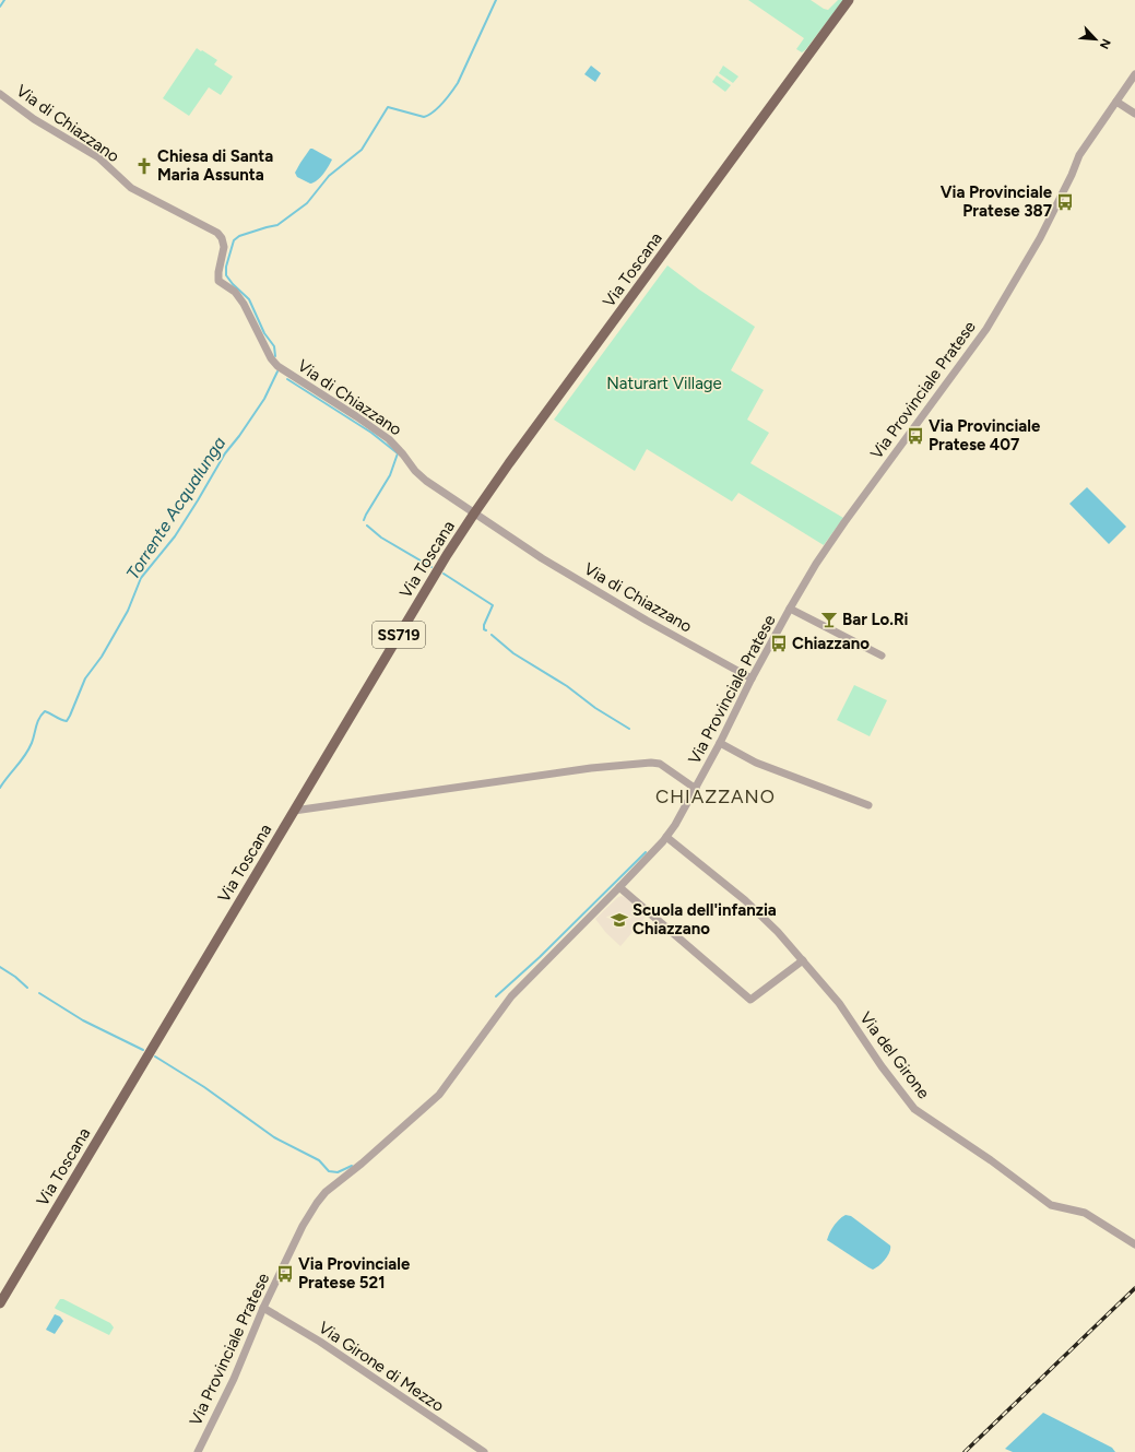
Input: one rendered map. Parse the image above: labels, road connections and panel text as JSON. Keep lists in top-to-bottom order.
{
  "streets": {
    "main road": ["Via Toscana", "SS719"],
    "street": [
      "Via di Chiazzano",
      "Via Provinciale Pratese",
      "Via del Girone",
      "Via Girone di Mezzo"
    ]
  },
  "crossings": [
    ["Via di Chiazzano", "Via Toscana"],
    ["Via di Chiazzano", "Via Provinciale Pratese"],
    ["Via Provinciale Pratese", "Via del Girone"],
    ["Via Provinciale Pratese", "Via Girone di Mezzo"]
  ],
  "districts": ["CHIAZZANO"],
  "water": ["Torrente Acqualunga"],
  "parks": ["Naturart Village"],
  "places": {
    "church": ["Chiesa di Santa Maria Assunta"],
    "bus stop": [
      "Via Provinciale Pratese 387",
      "Via Provinciale Pratese 407",
      "Chiazzano",
      "Via Provinciale Pratese 521"
    ],
    "bar": ["Bar Lo.Ri"],
    "school or university": ["Scuola dell'infanzia Chiazzano"]
  },
  "north": "bottom right"
}
